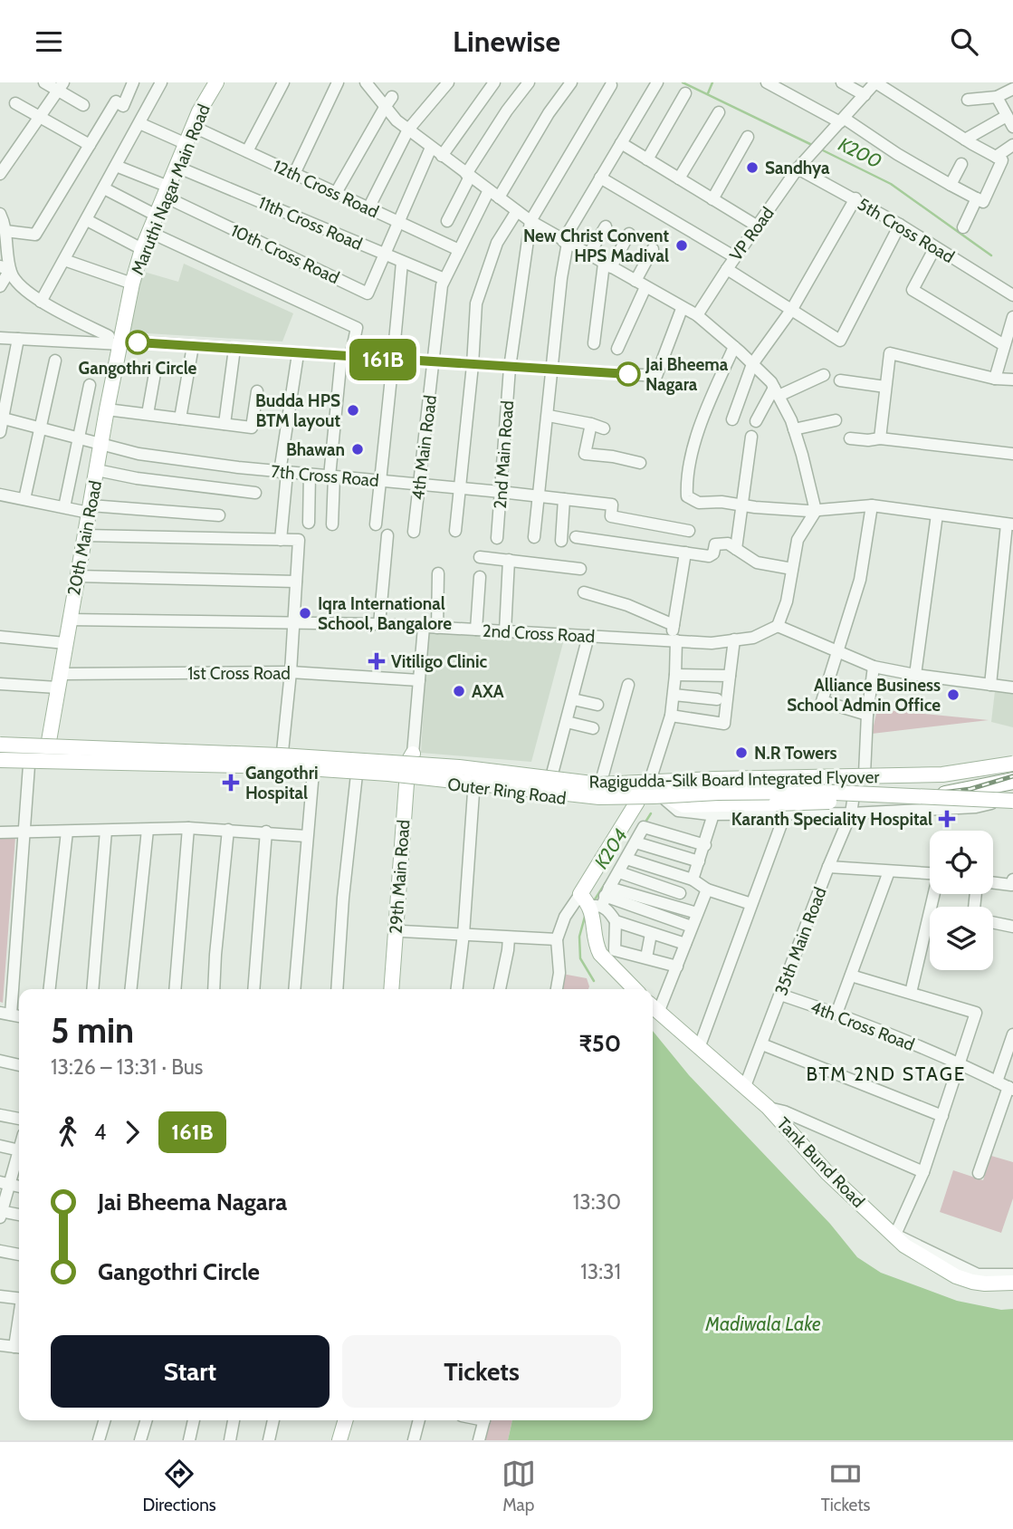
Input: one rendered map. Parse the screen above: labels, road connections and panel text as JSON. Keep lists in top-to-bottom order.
{
  "streets": {
    "highway": ["Outer Ring Road"],
    "main road": [
      "Maruthi Nagar Main Road",
      "20th Main Road",
      "Ragigudda-Silk Board Integrated Flyover",
      "29th Main Road",
      "Tank Bund Road"
    ],
    "street": [
      "12th Cross Road",
      "11th Cross Road",
      "5th Cross Road",
      "VP Road",
      "10th Cross Road",
      "4th Main Road",
      "2nd Main Road",
      "7th Cross Road",
      "2nd Cross Road",
      "1st Cross Road",
      "35th Main Road",
      "4th Cross Road"
    ]
  },
  "crossings": [
    ["12th Cross Road", "Maruthi Nagar Main Road"],
    ["12th Cross Road", "4th Main Road"],
    ["Maruthi Nagar Main Road", "11th Cross Road"],
    ["Maruthi Nagar Main Road", "10th Cross Road"],
    ["Maruthi Nagar Main Road", "20th Main Road"],
    ["11th Cross Road", "10th Cross Road"],
    ["11th Cross Road", "4th Main Road"],
    ["5th Cross Road", "VP Road"],
    ["4th Main Road", "7th Cross Road"],
    ["2nd Main Road", "7th Cross Road"],
    ["7th Cross Road", "20th Main Road"],
    ["20th Main Road", "2nd Cross Road"],
    ["20th Main Road", "1st Cross Road"],
    ["20th Main Road", "Outer Ring Road"],
    ["2nd Cross Road", "29th Main Road"],
    ["1st Cross Road", "29th Main Road"],
    ["Ragigudda-Silk Board Integrated Flyover", "Outer Ring Road"],
    ["Outer Ring Road", "29th Main Road"],
    ["Outer Ring Road", "35th Main Road"],
    ["35th Main Road", "4th Cross Road"],
    ["35th Main Road", "Tank Bund Road"]
  ],
  "districts": ["BTM 2ND STAGE"],
  "water": ["K200", "K204", "Madiwala Lake"],
  "places": {
    "other": [
      "Sandhya",
      "New Christ Convent HPS Madival",
      "Gangothri Circle",
      "Jai Bheema Nagara",
      "Budda HPS BTM layout",
      "Bhawan",
      "Iqra International School, Bangalore",
      "AXA",
      "Alliance Business School Admin Office",
      "N.R Towers"
    ],
    "health": ["Vitiligo Clinic", "Gangothri Hospital", "Karanth Speciality Hospital"]
  },
  "lines": ["bus line 161B"],
  "page": {
    "header": "Linewise",
    "on_map": "161B",
    "heading": ["5 min", "13:26 – 13:31 · Bus", "₹50"],
    "legs": ["4", "161B"],
    "list": [
      {
        "name": "Jai Bheema Nagara",
        "value": "13:30"
      },
      {
        "name": "Gangothri Circle",
        "value": "13:31"
      }
    ],
    "buttons": ["Start", "Tickets"],
    "tabs": ["Directions", "Map", "Tickets"]
  }
}
